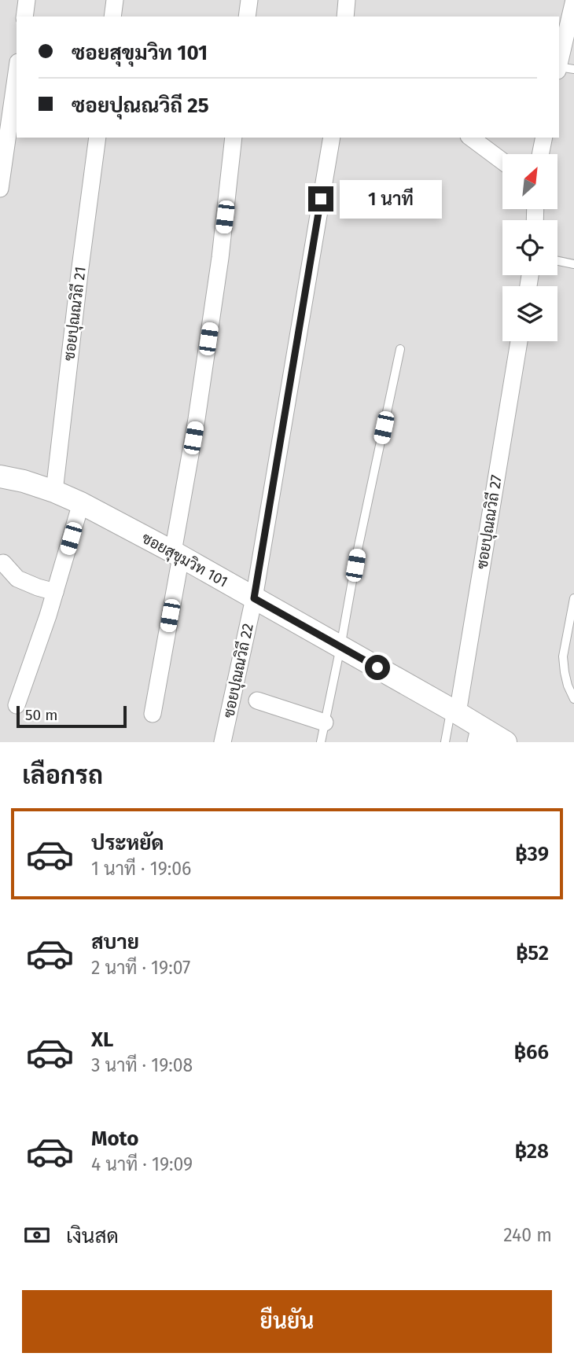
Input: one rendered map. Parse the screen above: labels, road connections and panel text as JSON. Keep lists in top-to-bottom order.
{
  "streets": {
    "street": [
      "ซอยปุณณวิถี 21",
      "ซอยปุณณวิถี 27",
      "ซอยสุขุมวิท 101",
      "ซอยปุณณวิถี 22"
    ]
  },
  "crossings": [
    ["ซอยปุณณวิถี 21", "ซอยสุขุมวิท 101"],
    ["ซอยปุณณวิถี 27", "ซอยสุขุมวิท 101"],
    ["ซอยสุขุมวิท 101", "ซอยปุณณวิถี 22"]
  ],
  "scale_bar": "50 m",
  "north": "top right",
  "page": {
    "banner": ["ซอยสุขุมวิท 101", "ซอยปุณณวิถี 25"],
    "bubble": "1 นาที",
    "scale": "50 m",
    "heading": "เลือกรถ",
    "list": [
      {
        "name": "ประหยัด",
        "note": "1 นาที · 19:06",
        "value": "฿39"
      },
      {
        "name": "สบาย",
        "note": "2 นาที · 19:07",
        "value": "฿52"
      },
      {
        "name": "XL",
        "note": "3 นาที · 19:08",
        "value": "฿66"
      },
      {
        "name": "Moto",
        "note": "4 นาที · 19:09",
        "value": "฿28"
      }
    ],
    "pay": ["เงินสด", "240 m"],
    "buttons": "ยืนยัน"
  }
}
